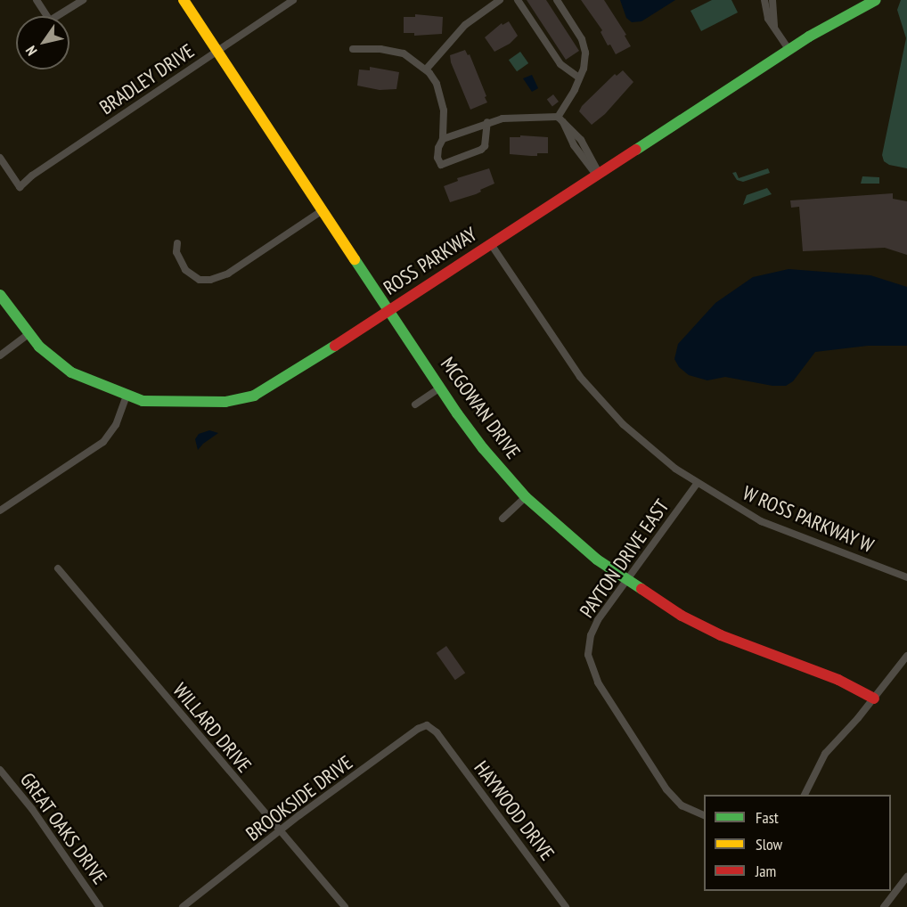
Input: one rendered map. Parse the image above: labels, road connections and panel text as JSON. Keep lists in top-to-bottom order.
{
  "streets": {
    "street": [
      "BRADLEY DRIVE",
      "ROSS PARKWAY",
      "MCGOWAN DRIVE",
      "W ROSS PARKWAY W",
      "PAYTON DRIVE EAST",
      "WILLARD DRIVE",
      "BROOKSIDE DRIVE",
      "HAYWOOD DRIVE",
      "GREAT OAKS DRIVE"
    ]
  },
  "crossings": [
    ["BRADLEY DRIVE", "MCGOWAN DRIVE"],
    ["ROSS PARKWAY", "MCGOWAN DRIVE"],
    ["ROSS PARKWAY", "W ROSS PARKWAY W"],
    ["MCGOWAN DRIVE", "PAYTON DRIVE EAST"],
    ["W ROSS PARKWAY W", "PAYTON DRIVE EAST"],
    ["WILLARD DRIVE", "BROOKSIDE DRIVE"],
    ["BROOKSIDE DRIVE", "HAYWOOD DRIVE"]
  ],
  "legend": ["Fast", "Slow", "Jam"],
  "north": "bottom left"
}
